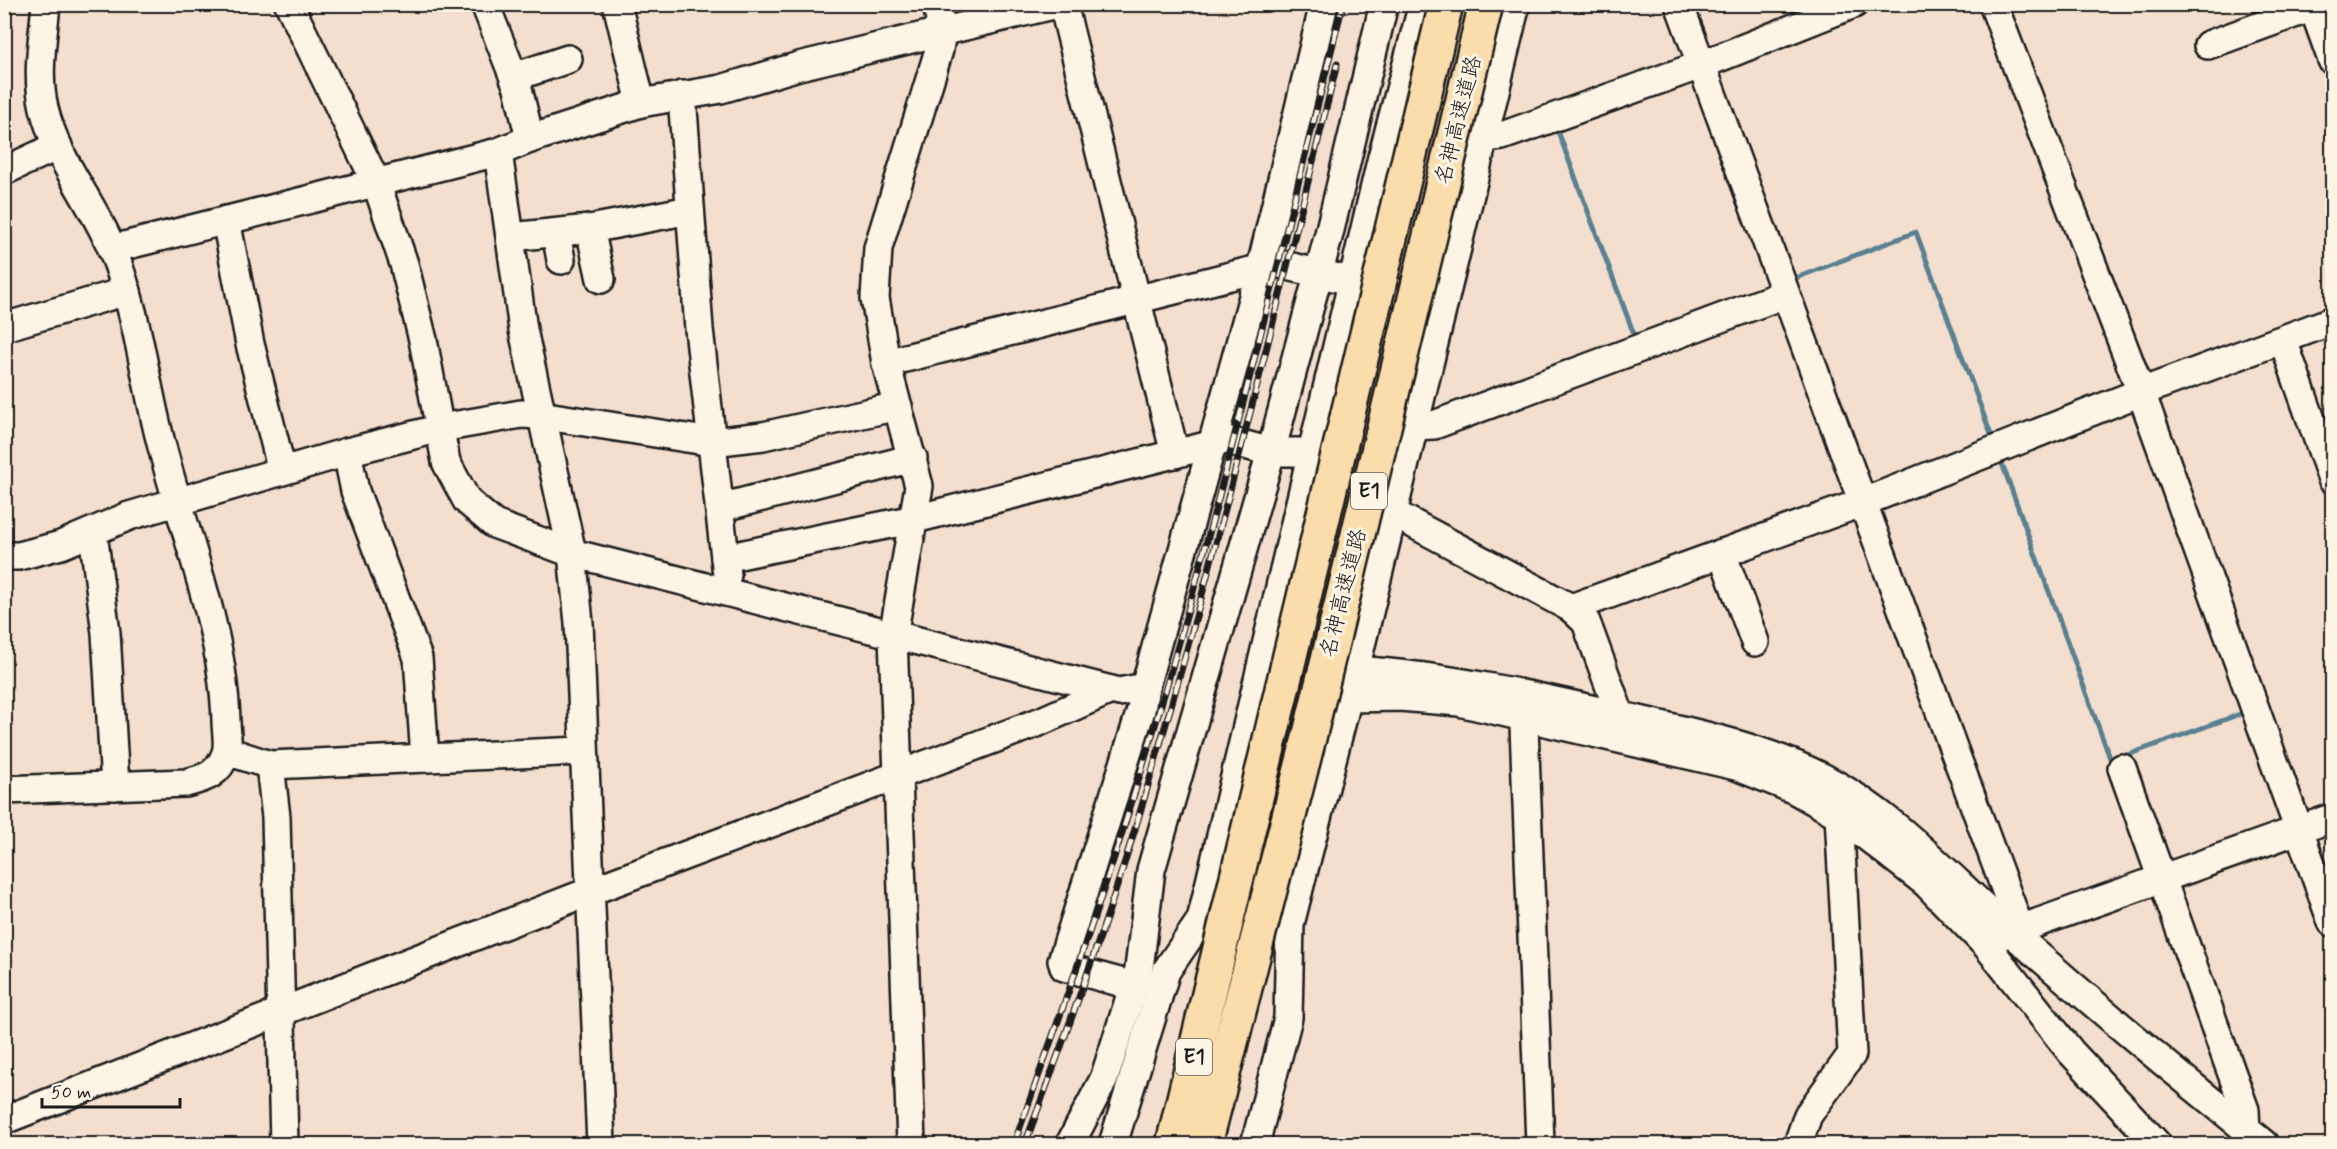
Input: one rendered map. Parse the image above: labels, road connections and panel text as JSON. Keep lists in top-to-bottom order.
{
  "streets": {
    "highway": ["名神高速道路", "E1"]
  },
  "scale_bar": "50 m"
}
